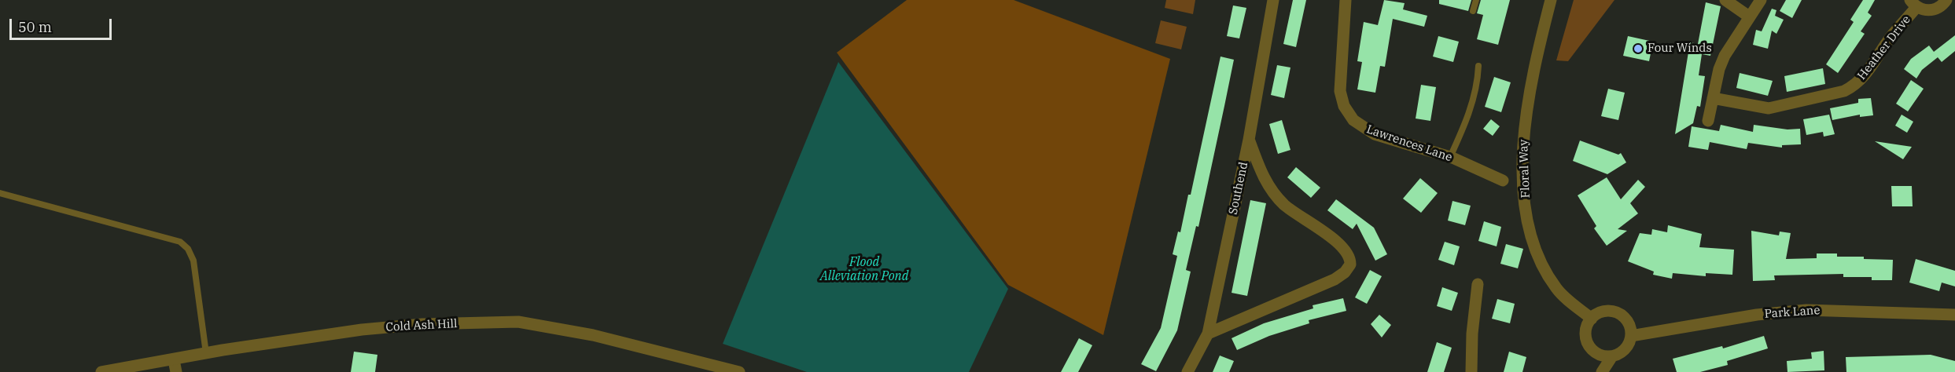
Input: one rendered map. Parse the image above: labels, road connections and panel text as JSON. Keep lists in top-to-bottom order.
{
  "streets": {
    "street": [
      "Heather Drive",
      "Lawrences Lane",
      "Floral Way",
      "Southend",
      "Park Lane",
      "Cold Ash Hill"
    ]
  },
  "crossings": [
    ["Floral Way", "Park Lane"]
  ],
  "water": ["Flood Alleviation Pond"],
  "places": ["Four Winds"],
  "scale_bar": "50 m"
}
